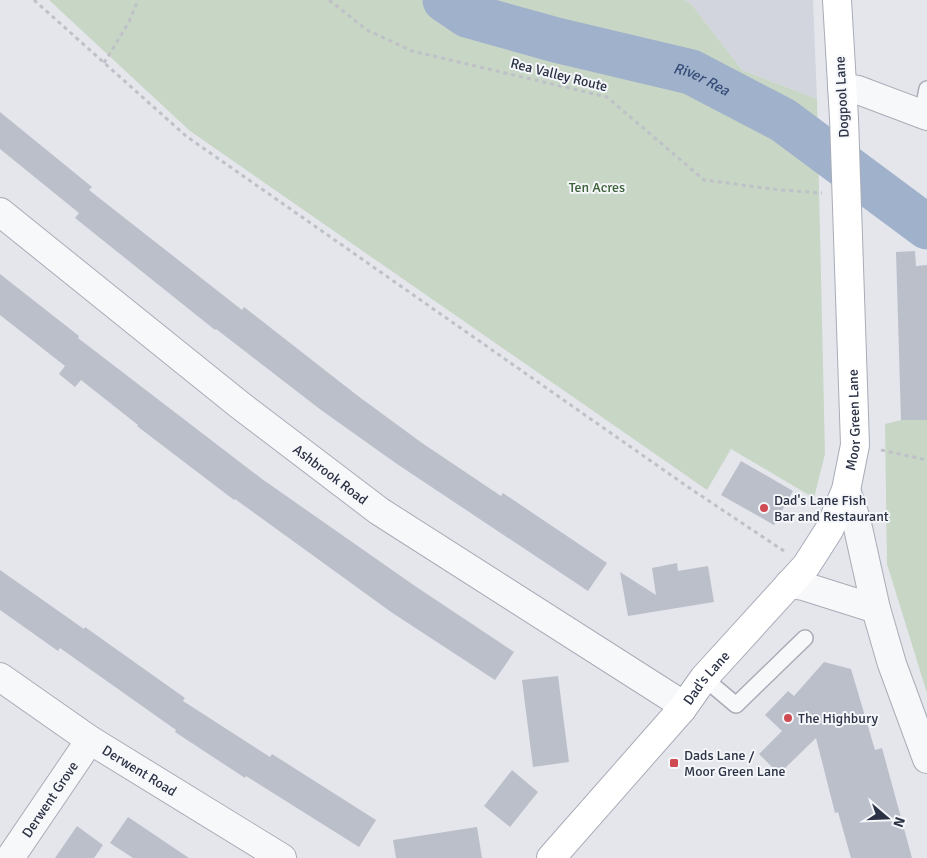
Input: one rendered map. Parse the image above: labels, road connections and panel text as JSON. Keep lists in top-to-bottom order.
{
  "streets": {
    "street": [
      "Dogpool Lane",
      "Moor Green Lane",
      "Ashbrook Road",
      "Dad's Lane",
      "Derwent Road",
      "Derwent Grove"
    ],
    "path": ["Rea Valley Route"]
  },
  "crossings": [
    ["Rea Valley Route", "Dogpool Lane"],
    ["Rea Valley Route", "Moor Green Lane"],
    ["Dogpool Lane", "Moor Green Lane"],
    ["Moor Green Lane", "Dad's Lane"],
    ["Ashbrook Road", "Dad's Lane"],
    ["Derwent Road", "Derwent Grove"]
  ],
  "water": ["River Rea"],
  "parks": ["Ten Acres"],
  "places": {
    "other": ["Dad's Lane Fish Bar and Restaurant", "The Highbury"],
    "transit": ["Dads Lane / Moor Green Lane"]
  },
  "north": "right"
}
